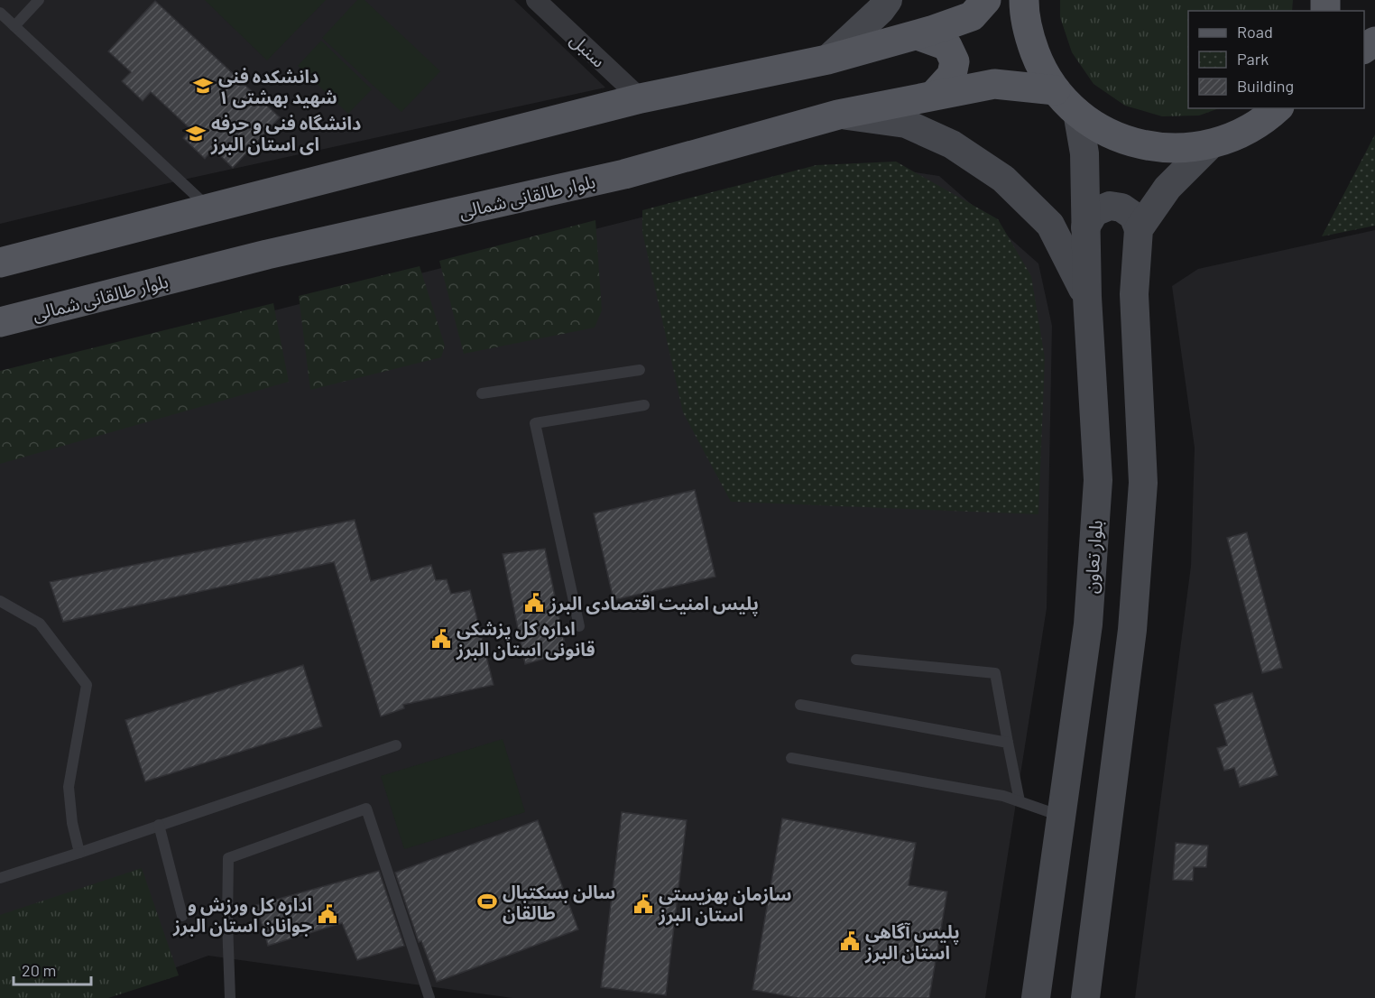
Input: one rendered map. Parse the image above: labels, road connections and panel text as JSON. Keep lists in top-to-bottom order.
{
  "streets": {
    "main road": ["بلوار طالقانی شمالی", "بلوار تعاون"],
    "street": ["سنبل"]
  },
  "places": {
    "school or university": ["دانشکده فنی شهید بهشتی ۱", "دانشگاه فنی و حرفه ای استان البرز"],
    "public building": [
      "پلیس امنیت اقتصادی البرز",
      "اداره کل پزشکی قانونی استان البرز",
      "سازمان بهزیستی استان البرز",
      "اداره کل ورزش و جوانان استان البرز",
      "پلیس آگاهی استان البرز"
    ],
    "sports": ["سالن بسکتبال طالقان"]
  },
  "legend": ["Road", "Park", "Building"],
  "scale_bar": "20 m"
}
